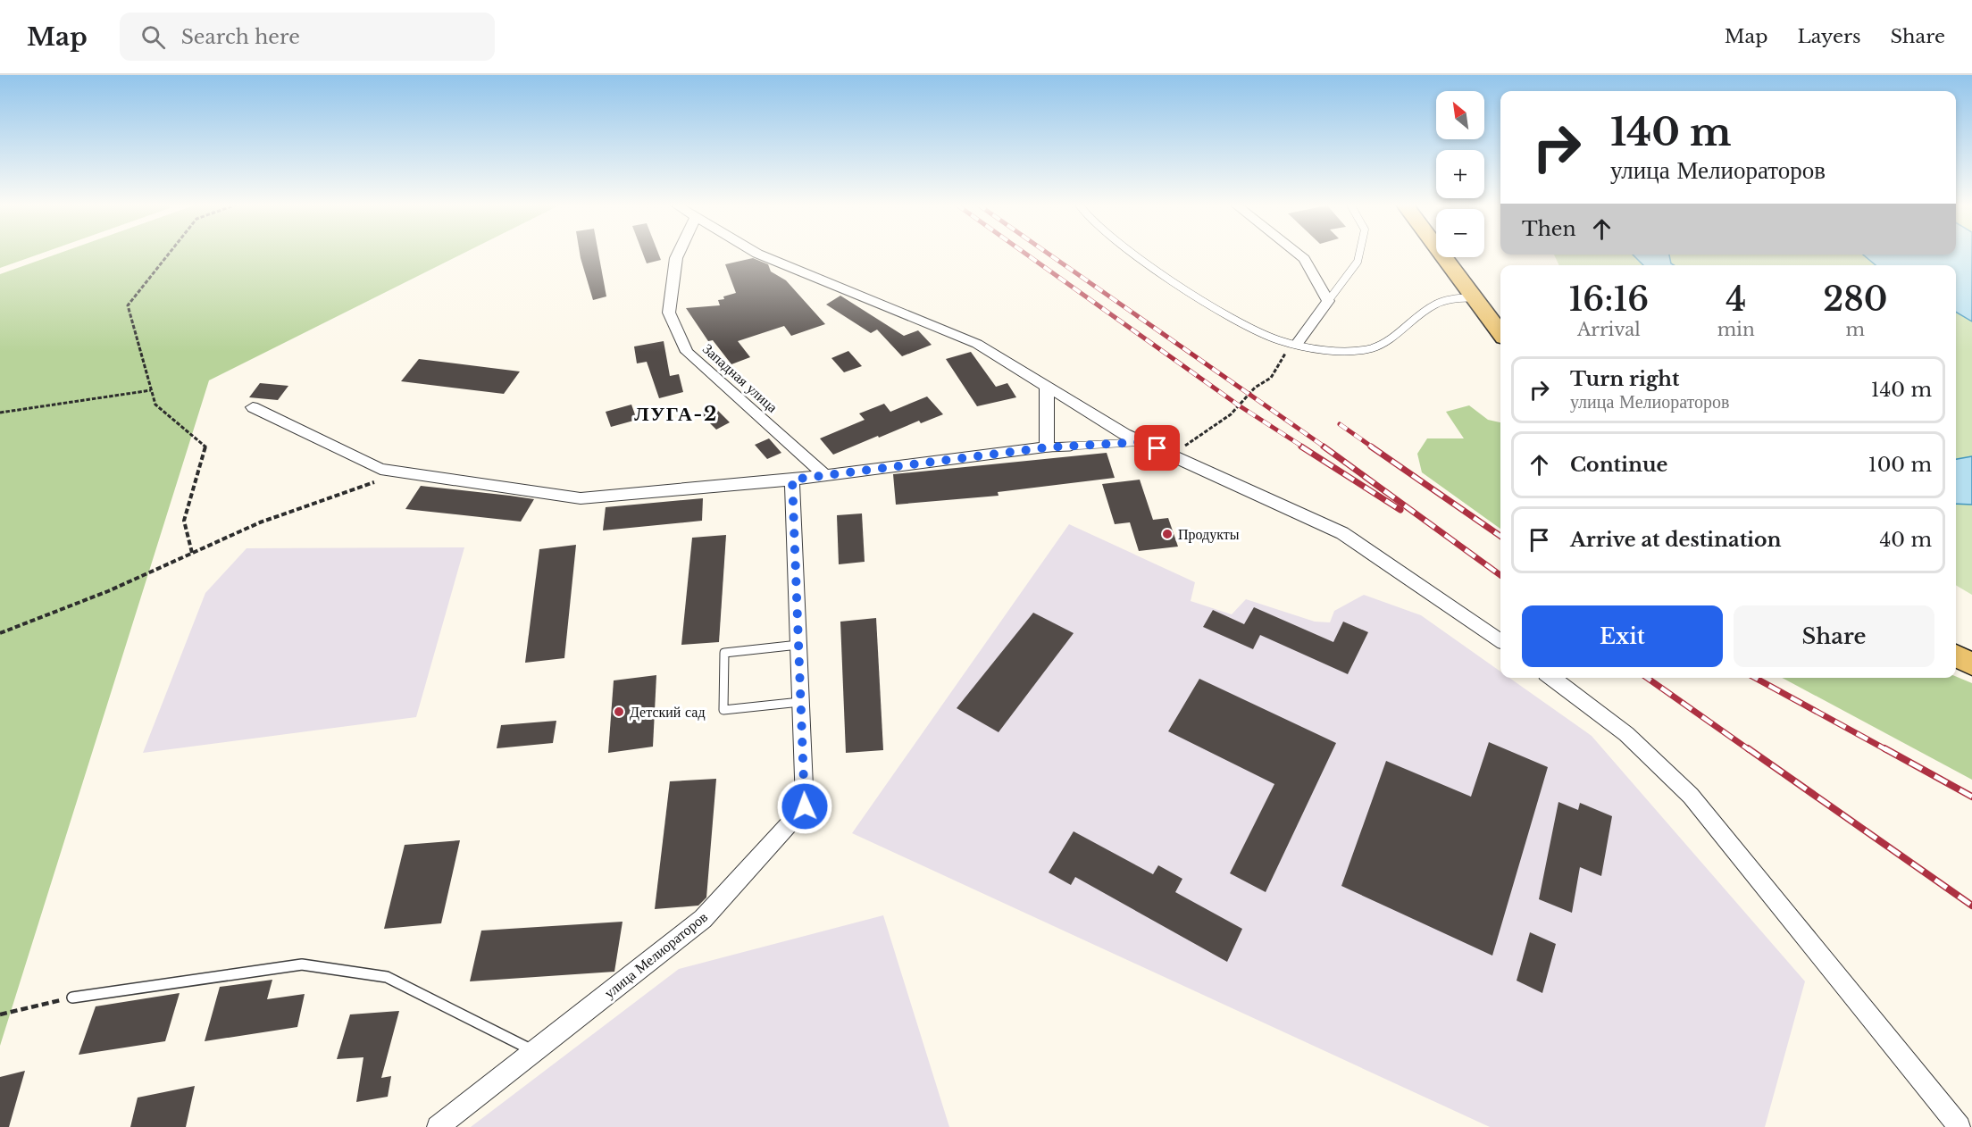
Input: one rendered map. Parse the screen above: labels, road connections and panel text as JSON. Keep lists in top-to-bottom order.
{
  "streets": {
    "street": ["Западная улица", "улица Мелиораторов"]
  },
  "districts": ["ЛУГА-2"],
  "places": ["Продукты", "Детский сад"],
  "north": "top left",
  "page": {
    "header": "Map",
    "search": "Search here",
    "nav": ["Map", "Layers", "Share"],
    "map_buttons": ["+", "−"],
    "turn": ["140 m", "улица Мелиораторов"],
    "then": "Then",
    "eta": [
      "16:16",
      "Arrival",
      "4",
      "min",
      "280",
      "m"
    ],
    "list": [
      {
        "name": "Turn right",
        "note": "улица Мелиораторов",
        "value": "140 m"
      },
      {
        "name": "Continue",
        "value": "100 m"
      },
      {
        "name": "Arrive at destination",
        "value": "40 m"
      }
    ],
    "buttons": ["Exit", "Share"]
  }
}
